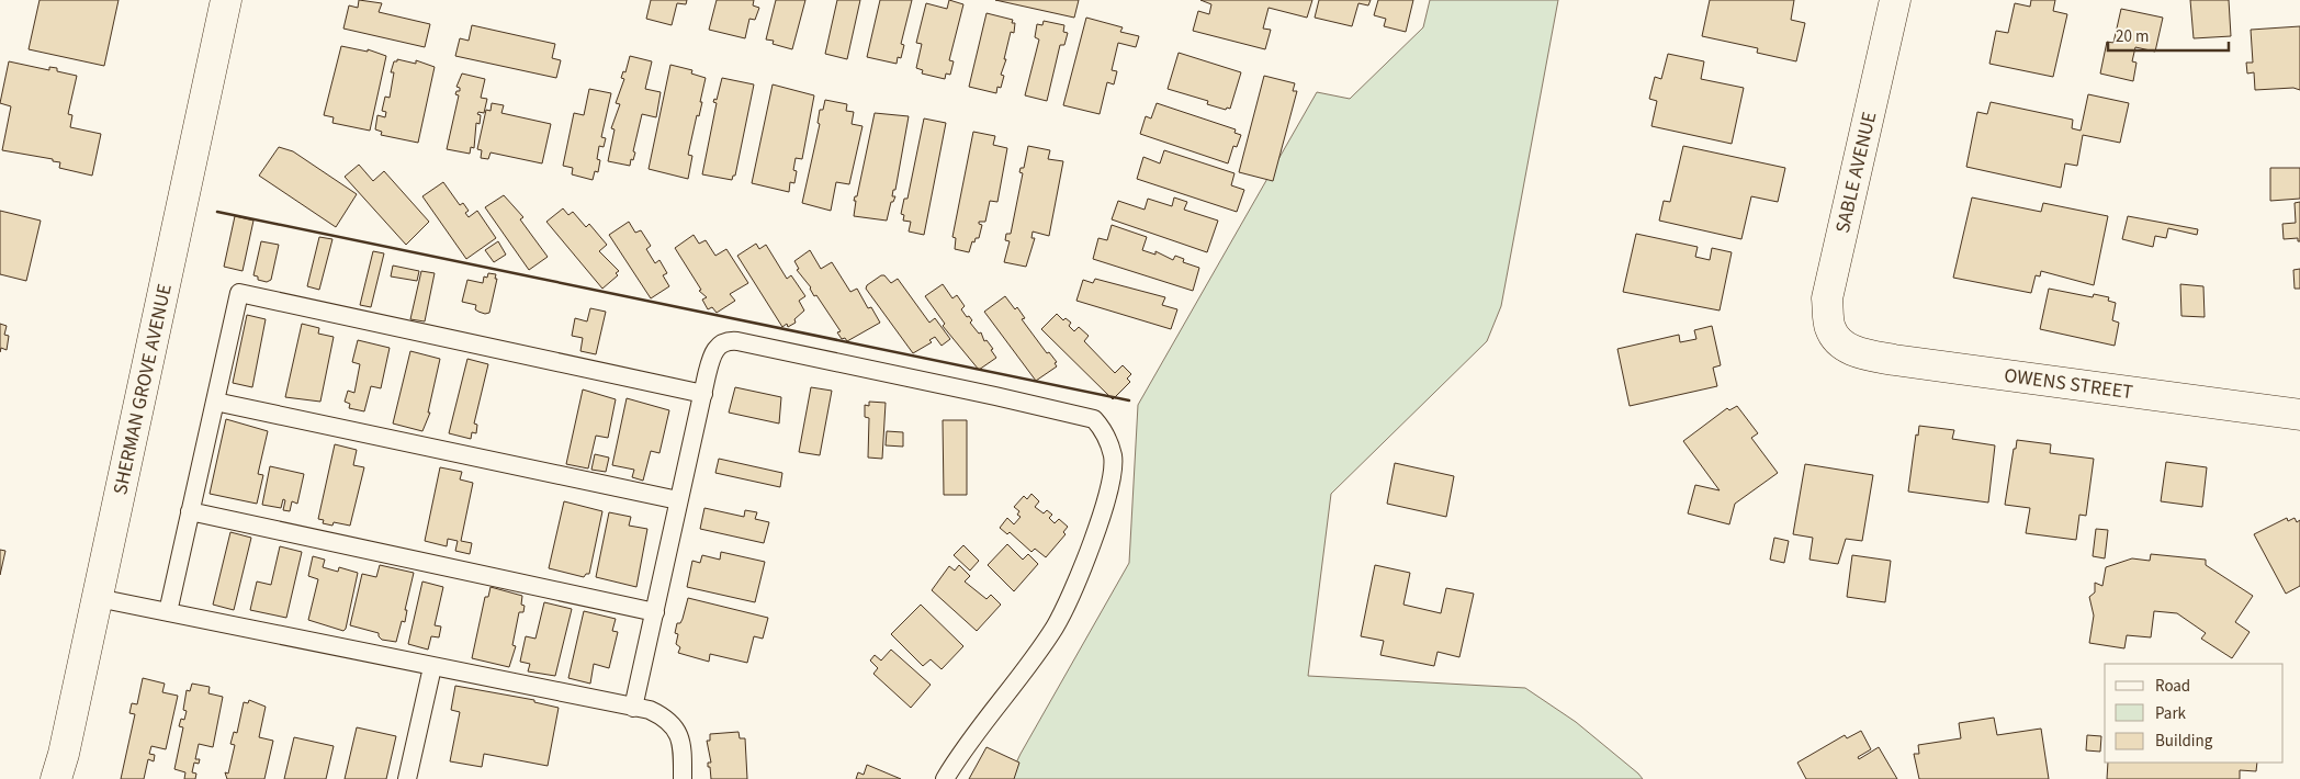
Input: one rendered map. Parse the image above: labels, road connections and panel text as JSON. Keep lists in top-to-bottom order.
{
  "streets": {
    "street": ["SABLE AVENUE", "OWENS STREET", "SHERMAN GROVE AVENUE"]
  },
  "crossings": [
    ["SABLE AVENUE", "OWENS STREET"]
  ],
  "legend": ["Road", "Park", "Building"],
  "scale_bar": "20 m"
}
